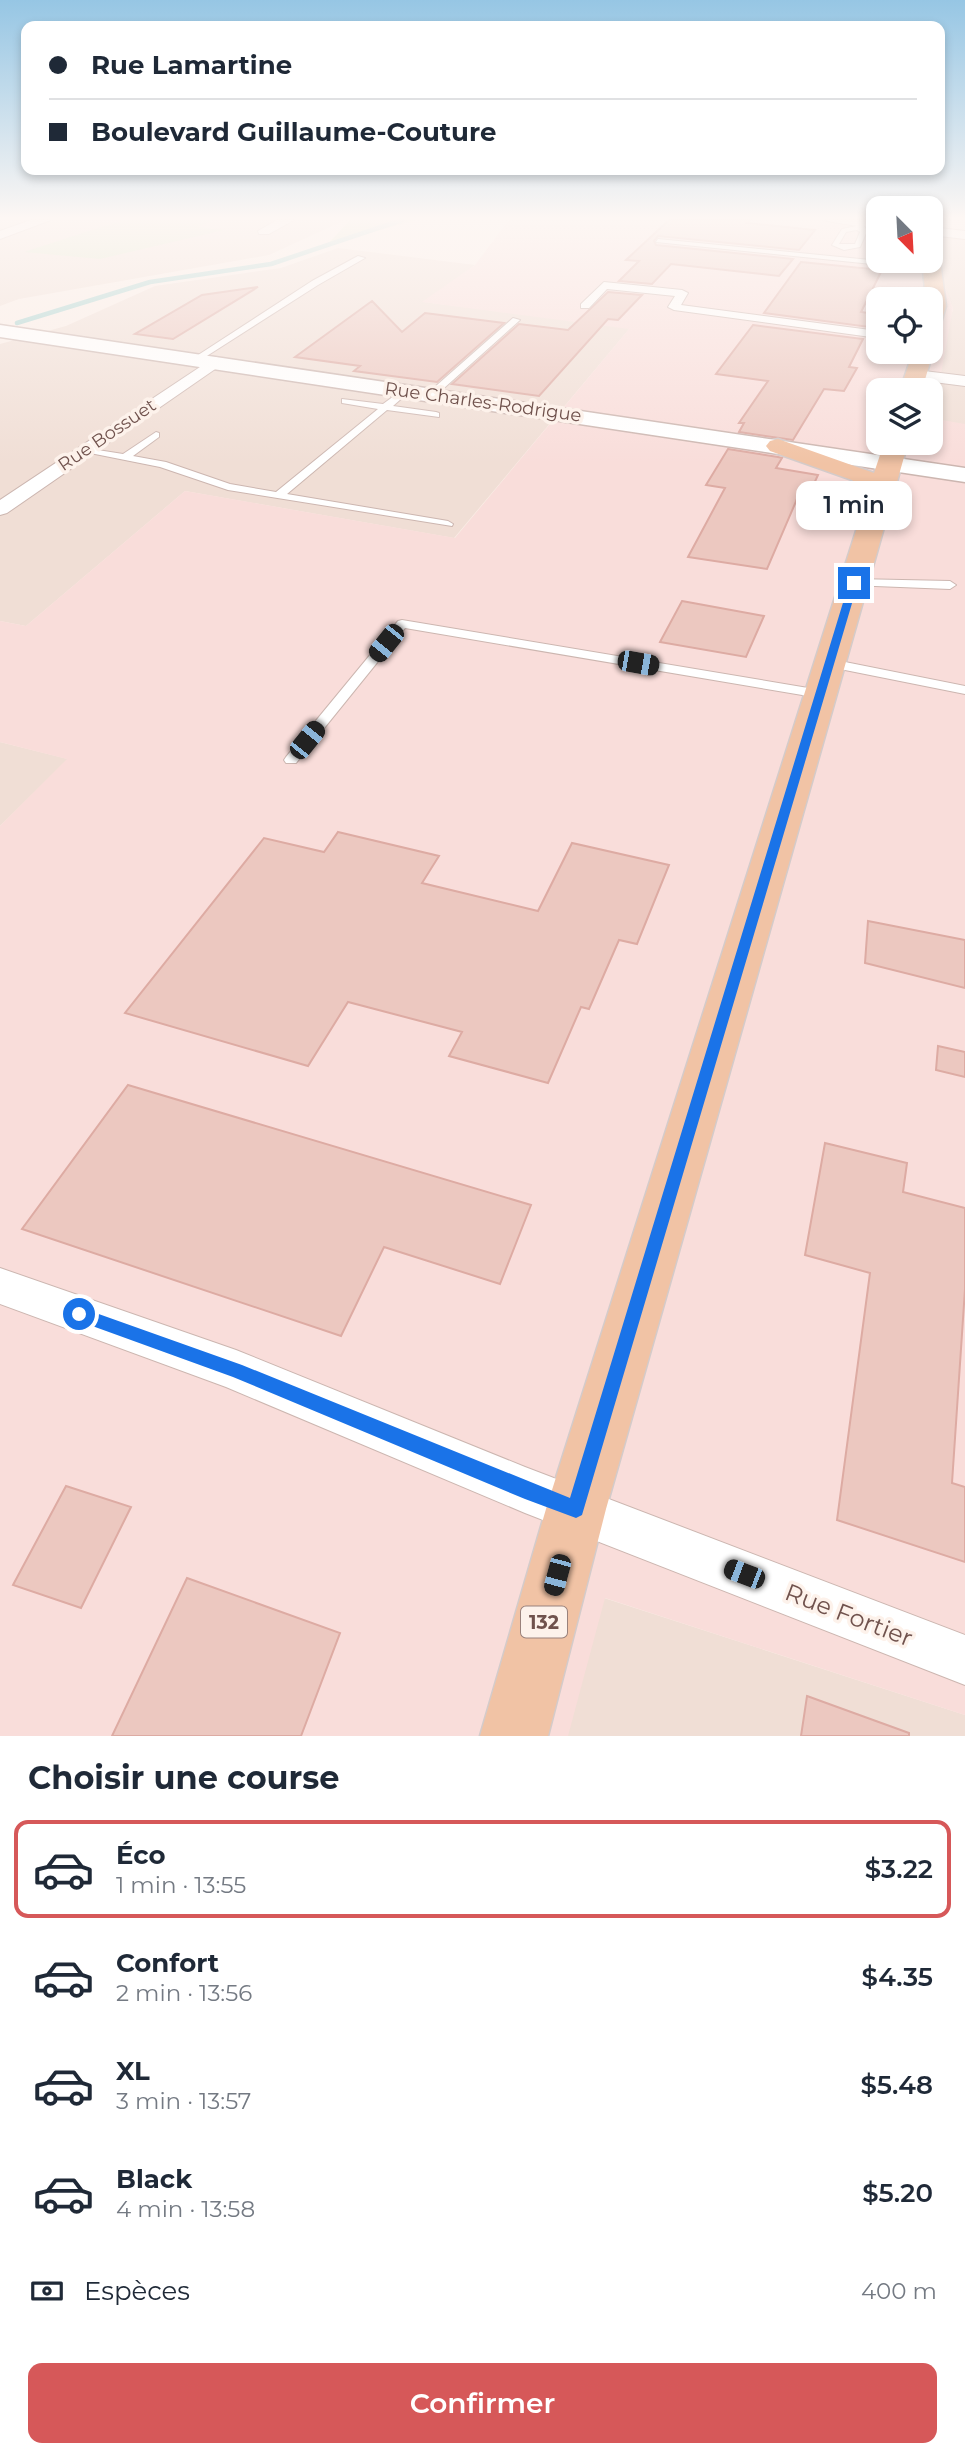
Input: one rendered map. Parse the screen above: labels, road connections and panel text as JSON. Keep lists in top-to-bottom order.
{
  "streets": {
    "main road": ["132"],
    "street": ["Rue Charles-Rodrigue", "Rue Bossuet", "Rue Fortier"]
  },
  "crossings": [
    ["Rue Charles-Rodrigue", "Rue Bossuet"],
    ["Rue Fortier", "132"]
  ],
  "north": "bottom right",
  "page": {
    "banner": ["Rue Lamartine", "Boulevard Guillaume-Couture"],
    "bubble": "1 min",
    "heading": "Choisir une course",
    "list": [
      {
        "name": "Éco",
        "note": "1 min · 13:55",
        "value": "$3.22"
      },
      {
        "name": "Confort",
        "note": "2 min · 13:56",
        "value": "$4.35"
      },
      {
        "name": "XL",
        "note": "3 min · 13:57",
        "value": "$5.48"
      },
      {
        "name": "Black",
        "note": "4 min · 13:58",
        "value": "$5.20"
      }
    ],
    "pay": ["Espèces", "400 m"],
    "buttons": "Confirmer"
  }
}
